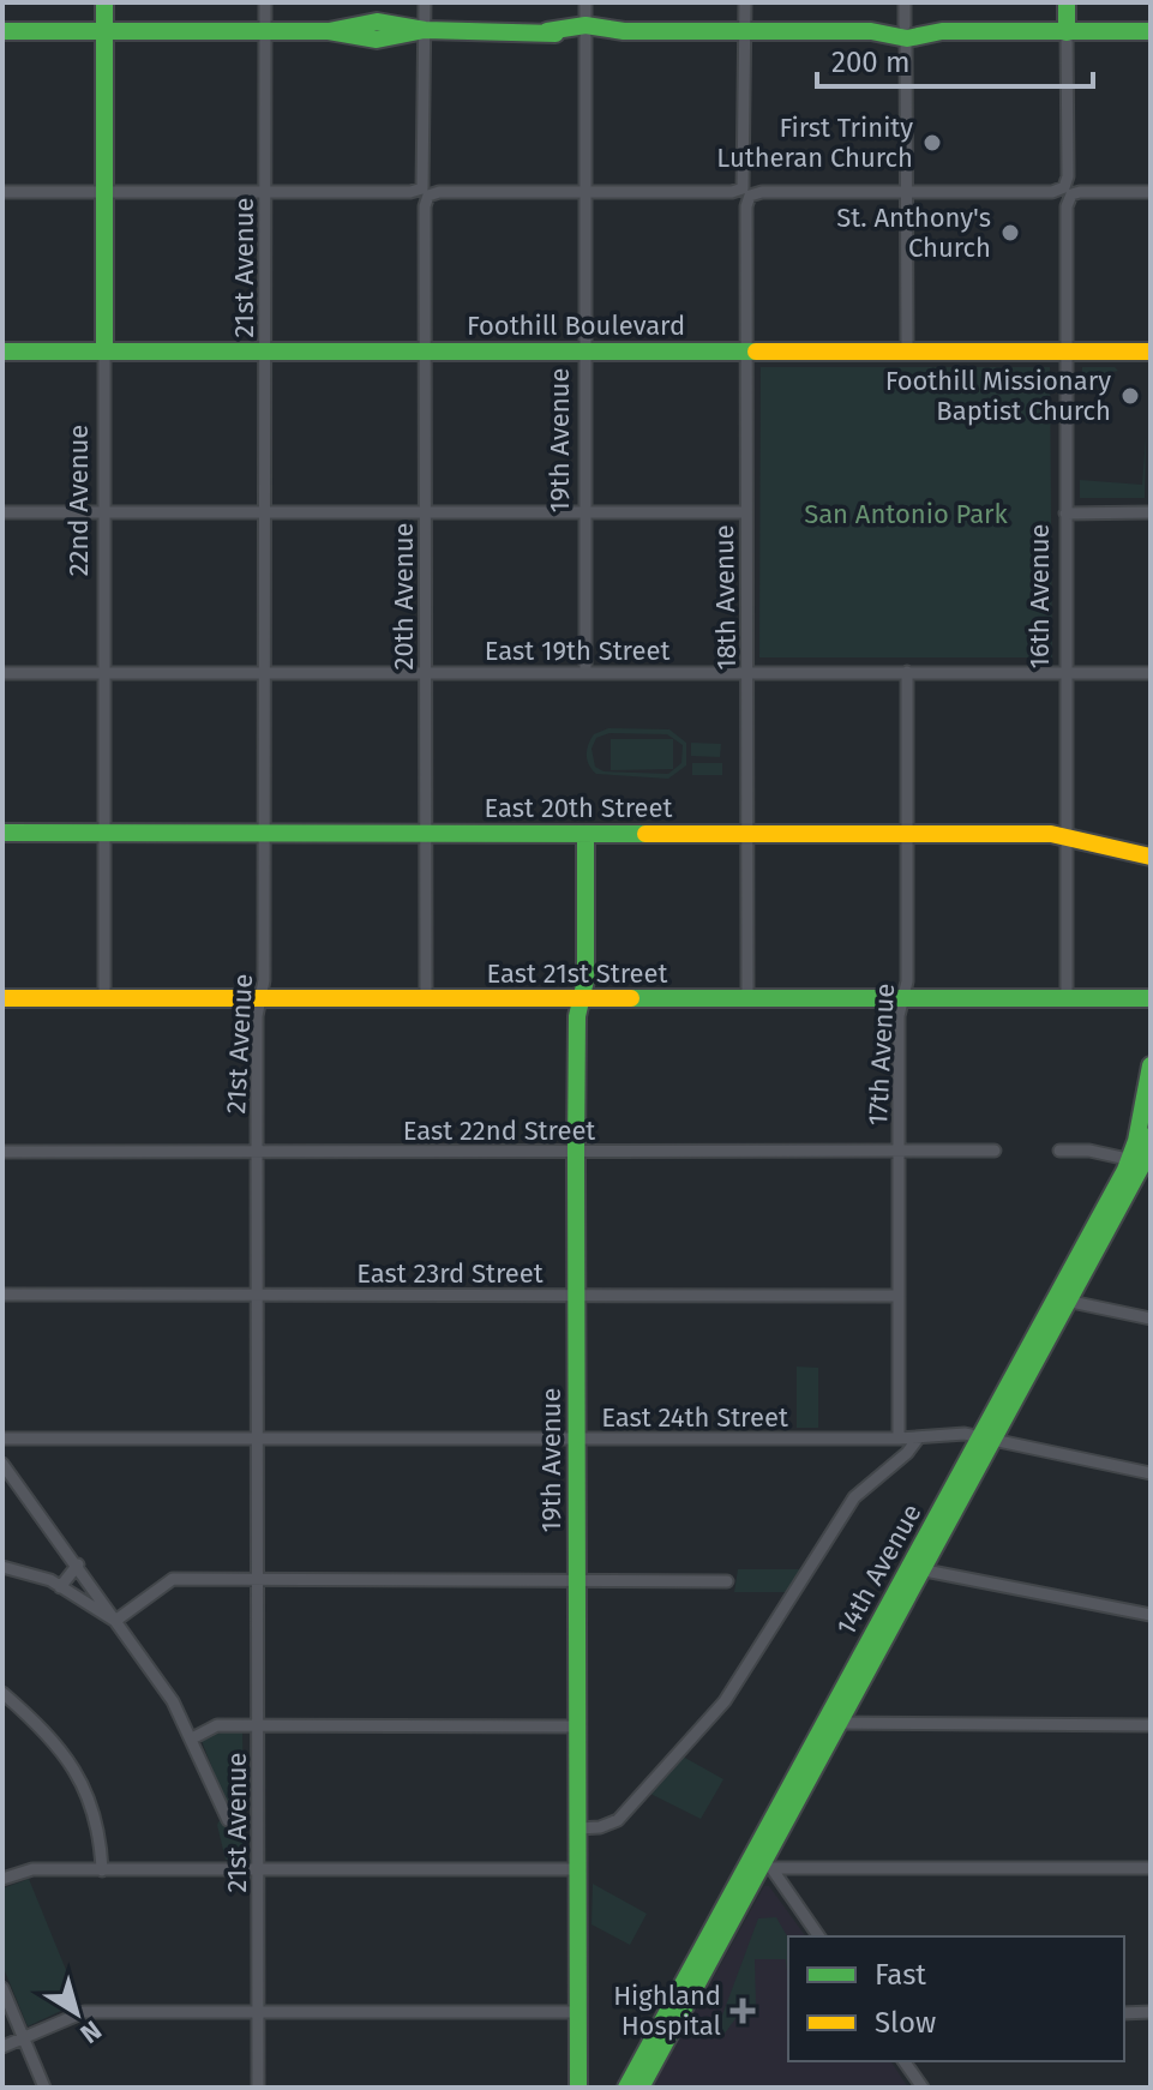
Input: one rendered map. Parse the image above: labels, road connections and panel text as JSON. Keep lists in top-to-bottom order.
{
  "streets": {
    "main road": [
      "Foothill Boulevard",
      "19th Avenue",
      "22nd Avenue",
      "16th Avenue",
      "East 20th Street",
      "East 21st Street",
      "14th Avenue"
    ],
    "street": [
      "21st Avenue",
      "20th Avenue",
      "18th Avenue",
      "East 19th Street",
      "17th Avenue",
      "East 22nd Street",
      "East 23rd Street",
      "East 24th Street"
    ]
  },
  "crossings": [
    ["21st Avenue", "Foothill Boulevard"],
    ["21st Avenue", "East 19th Street"],
    ["21st Avenue", "East 20th Street"],
    ["21st Avenue", "East 21st Street"],
    ["21st Avenue", "East 22nd Street"],
    ["21st Avenue", "East 23rd Street"],
    ["21st Avenue", "East 24th Street"],
    ["Foothill Boulevard", "19th Avenue"],
    ["Foothill Boulevard", "22nd Avenue"],
    ["Foothill Boulevard", "20th Avenue"],
    ["Foothill Boulevard", "16th Avenue"],
    ["Foothill Boulevard", "18th Avenue"],
    ["19th Avenue", "East 19th Street"],
    ["19th Avenue", "East 20th Street"],
    ["19th Avenue", "East 21st Street"],
    ["19th Avenue", "East 22nd Street"],
    ["19th Avenue", "East 23rd Street"],
    ["19th Avenue", "East 24th Street"],
    ["22nd Avenue", "East 19th Street"],
    ["22nd Avenue", "East 20th Street"],
    ["22nd Avenue", "East 21st Street"],
    ["20th Avenue", "East 19th Street"],
    ["20th Avenue", "East 20th Street"],
    ["20th Avenue", "East 21st Street"],
    ["16th Avenue", "East 19th Street"],
    ["16th Avenue", "East 20th Street"],
    ["16th Avenue", "East 21st Street"],
    ["18th Avenue", "East 19th Street"],
    ["18th Avenue", "East 20th Street"],
    ["18th Avenue", "East 21st Street"],
    ["East 19th Street", "17th Avenue"],
    ["East 20th Street", "17th Avenue"],
    ["East 21st Street", "17th Avenue"],
    ["17th Avenue", "East 22nd Street"],
    ["17th Avenue", "East 23rd Street"],
    ["17th Avenue", "East 24th Street"],
    ["East 24th Street", "14th Avenue"]
  ],
  "parks": ["San Antonio Park"],
  "places": {
    "other": ["First Trinity Lutheran Church", "St. Anthony's Church", "Foothill Missionary Baptist Church"],
    "health": ["Highland Hospital"]
  },
  "legend": ["Fast", "Slow"],
  "scale_bar": "200 m",
  "north": "bottom right"
}
